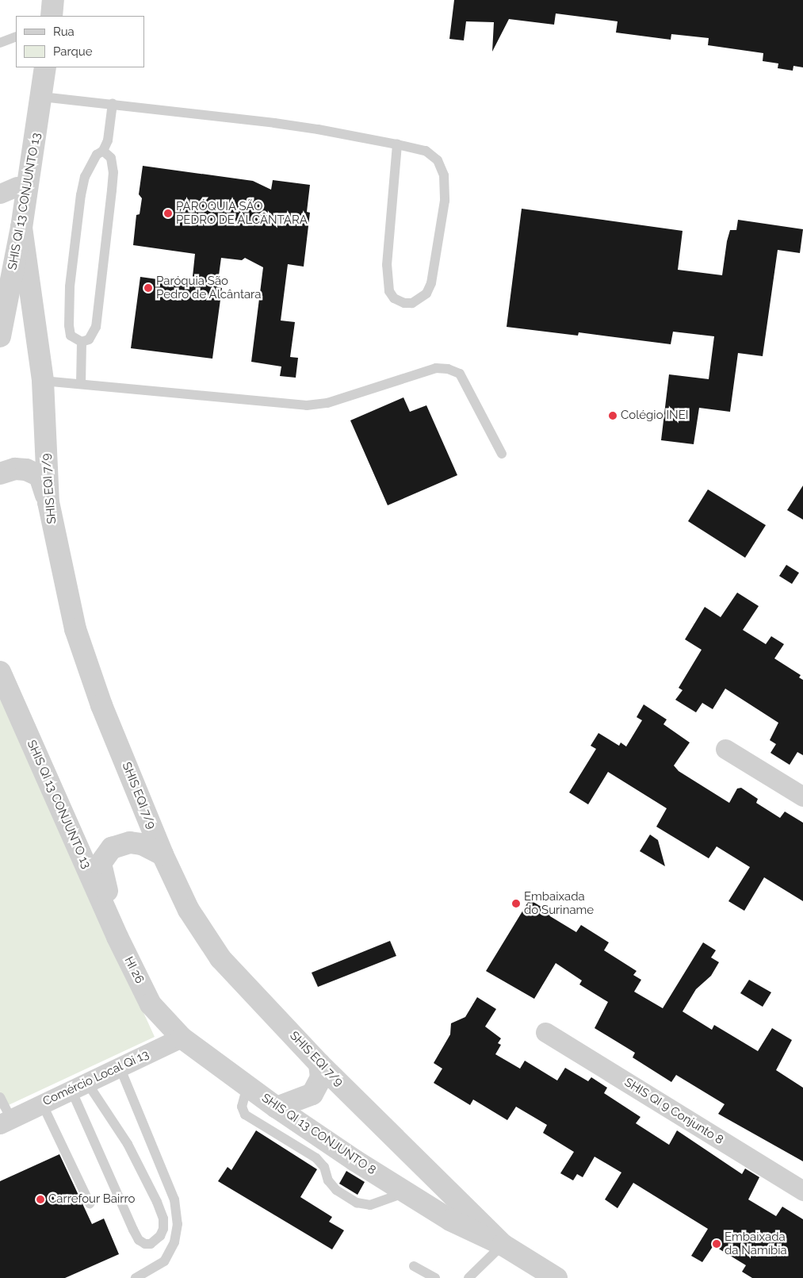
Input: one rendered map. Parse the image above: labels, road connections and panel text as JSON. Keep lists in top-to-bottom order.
{
  "streets": {
    "street": [
      "SHIS QI 13 CONJUNTO 13",
      "SHIS EQI 7/9",
      "HI 26",
      "Comércio Local Qi 13",
      "SHIS QI 9 Conjunto 8",
      "SHIS QI 13 CONJUNTO 8"
    ]
  },
  "crossings": [
    ["SHIS QI 13 CONJUNTO 13", "SHIS EQI 7/9"],
    ["SHIS QI 13 CONJUNTO 13", "HI 26"],
    ["SHIS EQI 7/9", "SHIS QI 13 CONJUNTO 8"],
    ["HI 26", "SHIS QI 13 CONJUNTO 8"],
    ["Comércio Local Qi 13", "SHIS QI 13 CONJUNTO 8"]
  ],
  "places": [
    "PARÓQUIA SÃO PEDRO DE ALCÂNTARA",
    "Paróquia São Pedro de Alcântara",
    "Colégio INEI",
    "Embaixada do Suriname",
    "Carrefour Bairro",
    "Embaixada da Namíbia"
  ],
  "legend": ["Rua", "Parque"]
}
